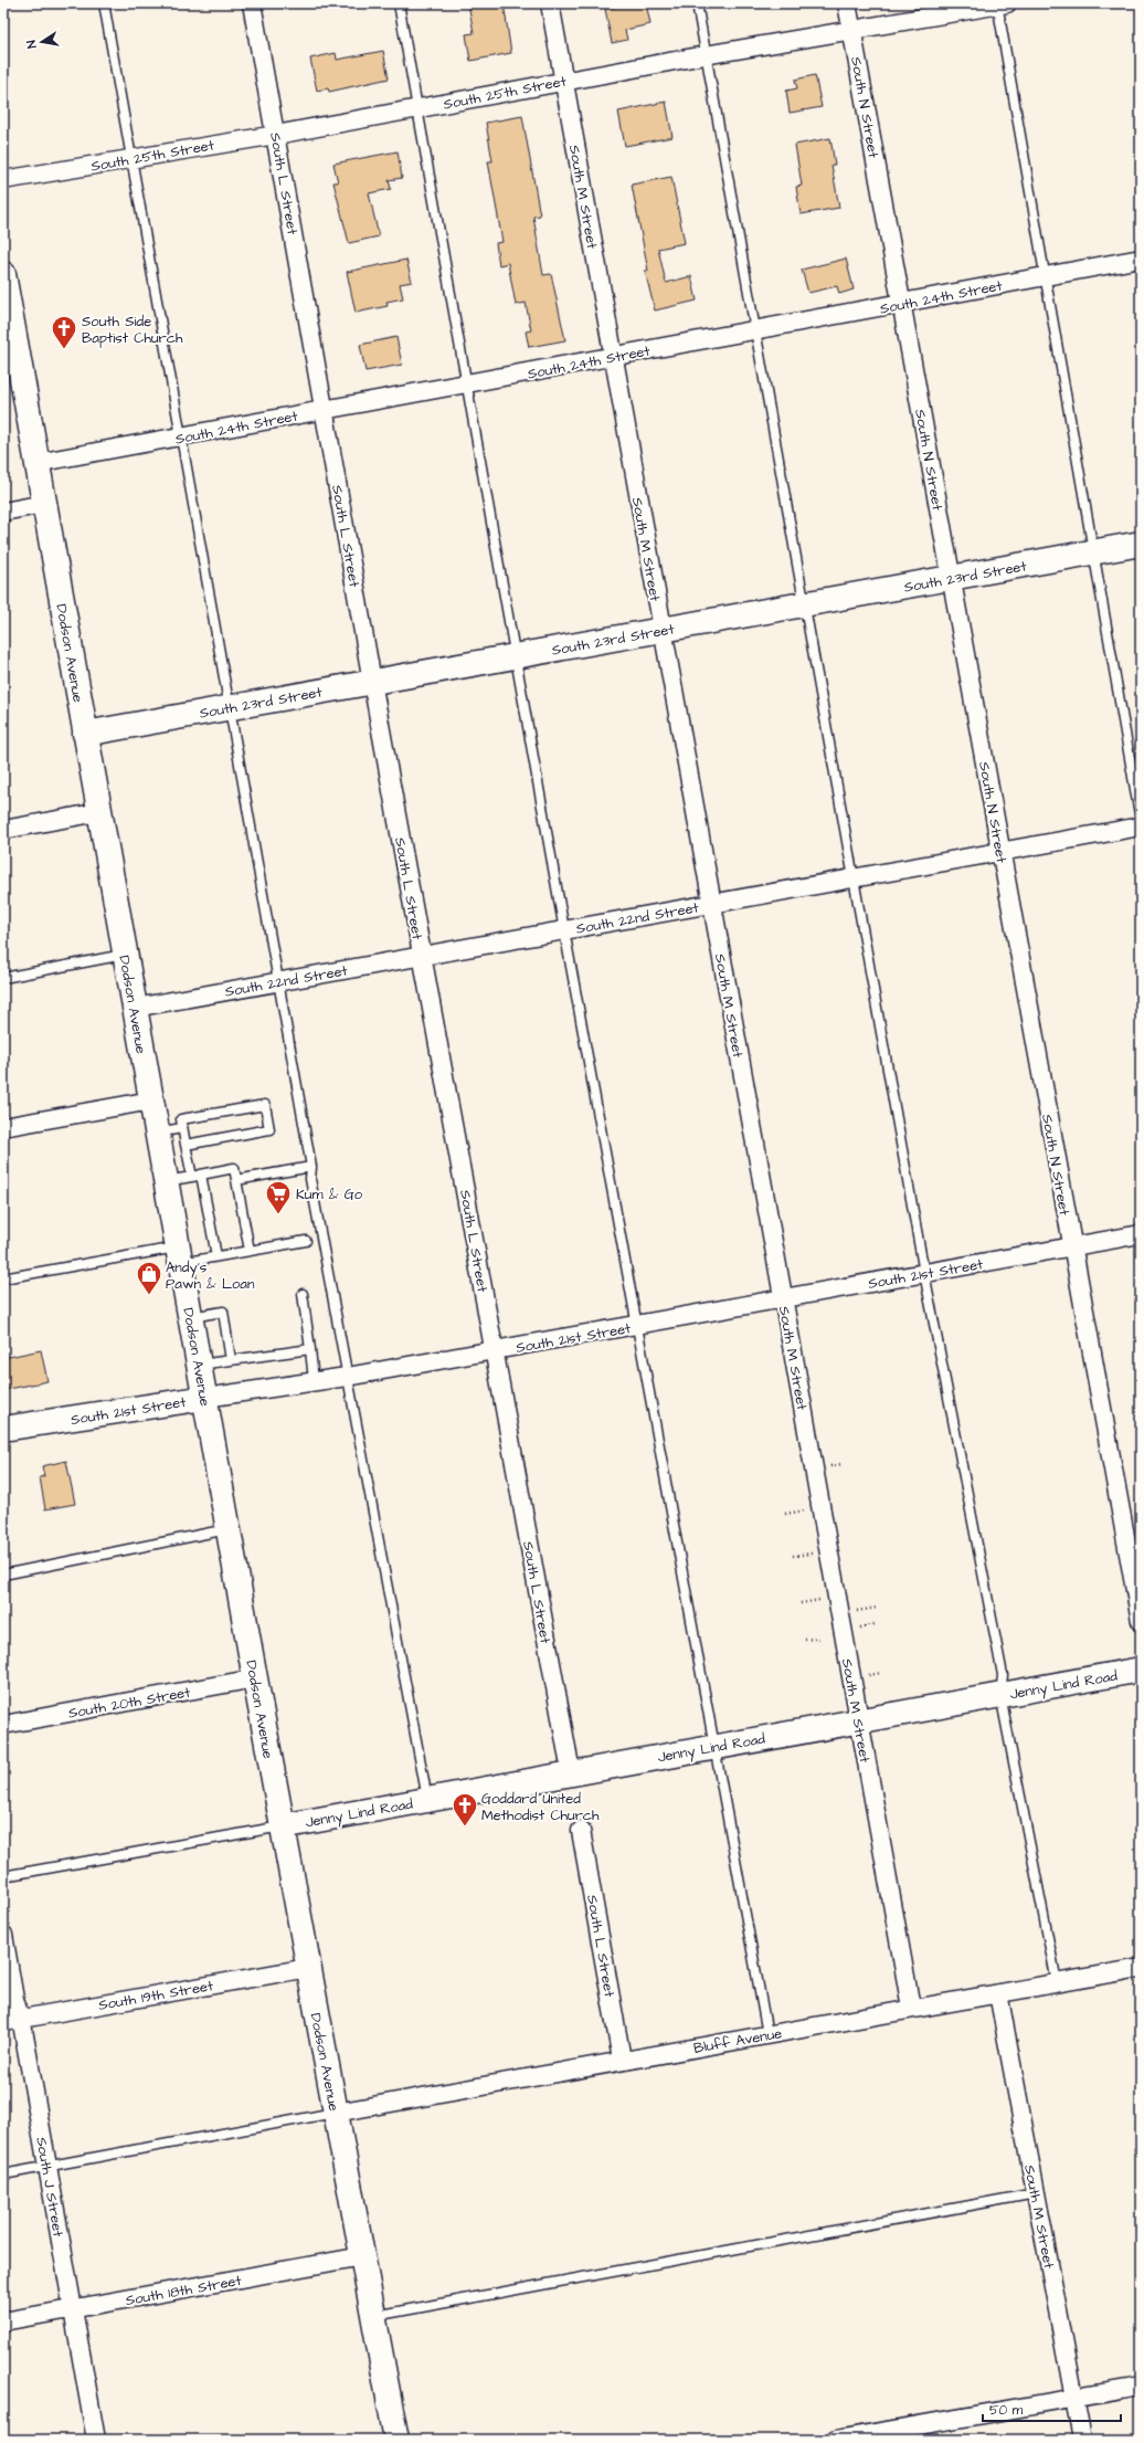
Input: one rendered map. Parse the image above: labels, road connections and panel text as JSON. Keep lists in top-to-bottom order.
{
  "streets": {
    "street": [
      "South 25th Street",
      "South N Street",
      "South L Street",
      "South M Street",
      "South 24th Street",
      "South 23rd Street",
      "Dodson Avenue",
      "South 22nd Street",
      "South 21st Street",
      "Jenny Lind Road",
      "South 20th Street",
      "South 19th Street",
      "Bluff Avenue",
      "South J Street",
      "South 18th Street"
    ]
  },
  "crossings": [
    ["South 25th Street", "South N Street"],
    ["South 25th Street", "South L Street"],
    ["South 25th Street", "South M Street"],
    ["South N Street", "South 24th Street"],
    ["South N Street", "South 23rd Street"],
    ["South N Street", "South 22nd Street"],
    ["South N Street", "South 21st Street"],
    ["South L Street", "South 24th Street"],
    ["South L Street", "South 23rd Street"],
    ["South L Street", "South 22nd Street"],
    ["South L Street", "South 21st Street"],
    ["South L Street", "Jenny Lind Road"],
    ["South L Street", "Bluff Avenue"],
    ["South M Street", "South 24th Street"],
    ["South M Street", "South 23rd Street"],
    ["South M Street", "South 22nd Street"],
    ["South M Street", "South 21st Street"],
    ["South M Street", "Jenny Lind Road"],
    ["South M Street", "Bluff Avenue"],
    ["South 24th Street", "Dodson Avenue"],
    ["South 23rd Street", "Dodson Avenue"],
    ["Dodson Avenue", "South 22nd Street"],
    ["Dodson Avenue", "South 21st Street"],
    ["Dodson Avenue", "Jenny Lind Road"],
    ["Dodson Avenue", "South 20th Street"],
    ["Dodson Avenue", "South 19th Street"],
    ["Dodson Avenue", "Bluff Avenue"],
    ["Dodson Avenue", "South 18th Street"],
    ["South 19th Street", "South J Street"],
    ["South J Street", "South 18th Street"]
  ],
  "places": {
    "church": ["South Side Baptist Church", "Goddard United Methodist Church"],
    "supermarket": ["Kum & Go"],
    "shop": ["Andy's Pawn & Loan"]
  },
  "scale_bar": "50 m",
  "north": "left"
}
